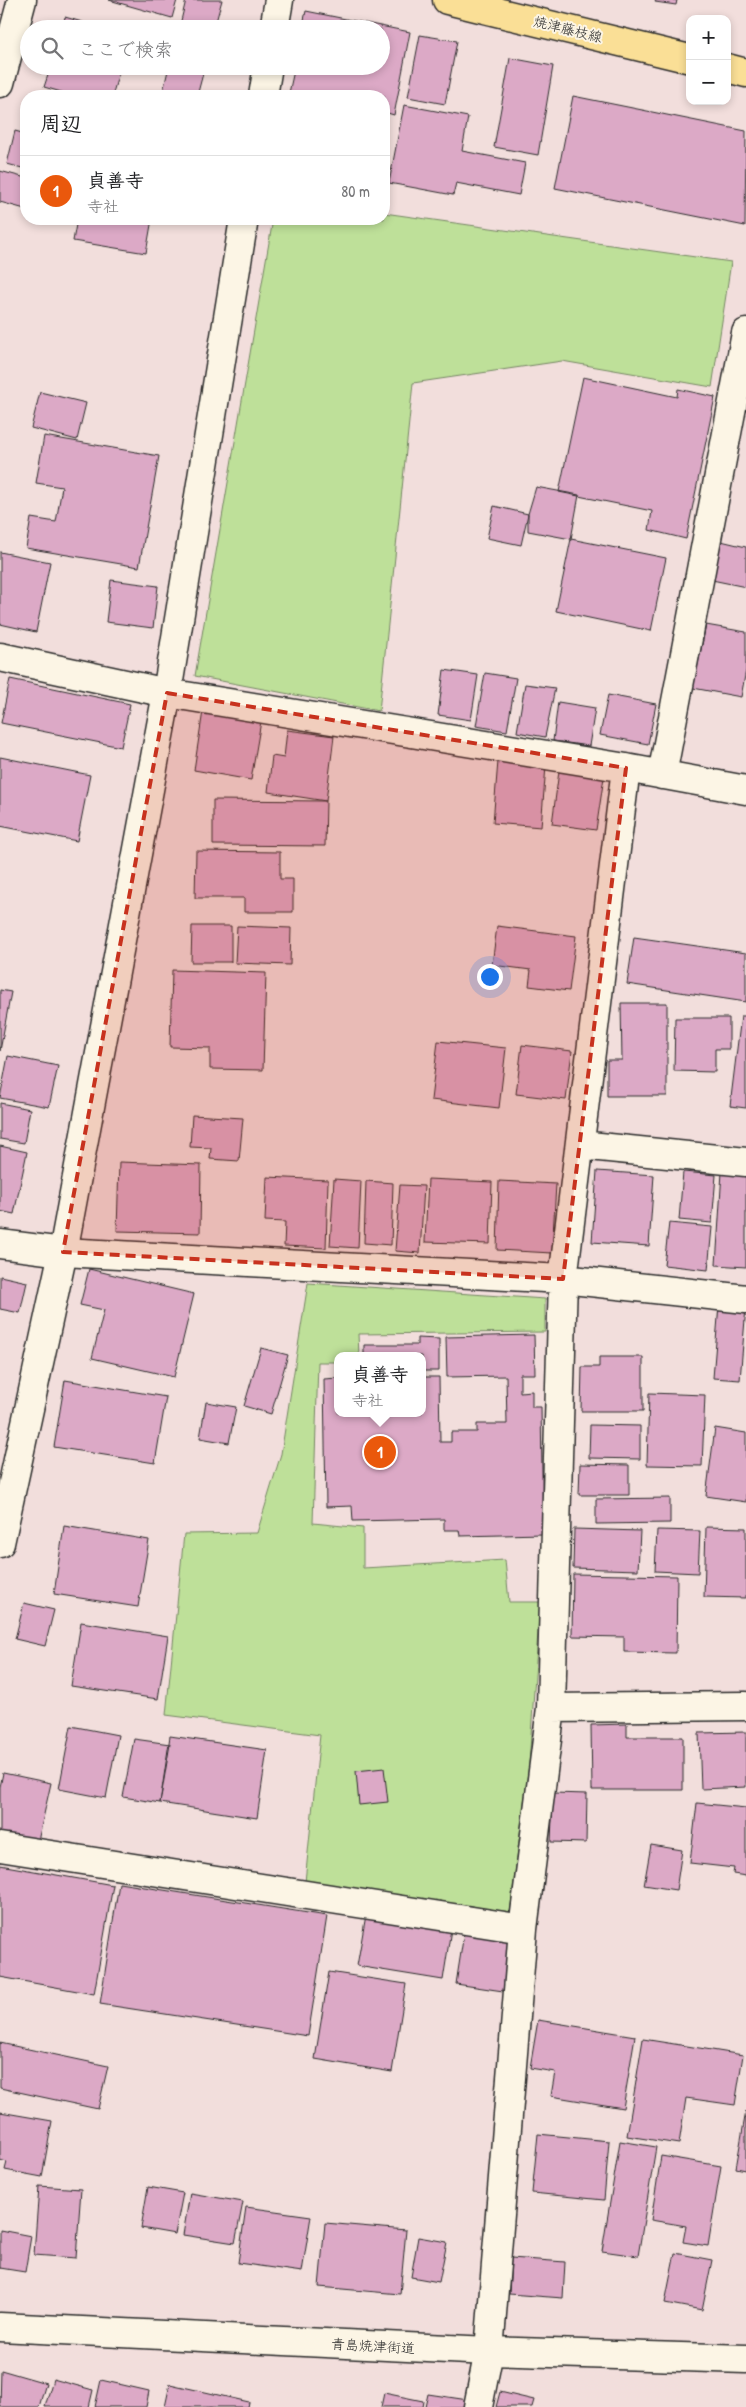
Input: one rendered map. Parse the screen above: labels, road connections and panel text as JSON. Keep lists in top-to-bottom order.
{
  "streets": {
    "main road": ["焼津藤枝線"],
    "street": ["青島焼津街道"]
  },
  "page": {
    "map_buttons": ["+", "−"],
    "search": "ここで検索",
    "heading": "周辺",
    "list": [
      {
        "mark": "1",
        "name": "貞善寺",
        "note": "寺社",
        "value": "80 m"
      }
    ],
    "popup": ["貞善寺", "寺社"],
    "pins": "1"
  }
}
